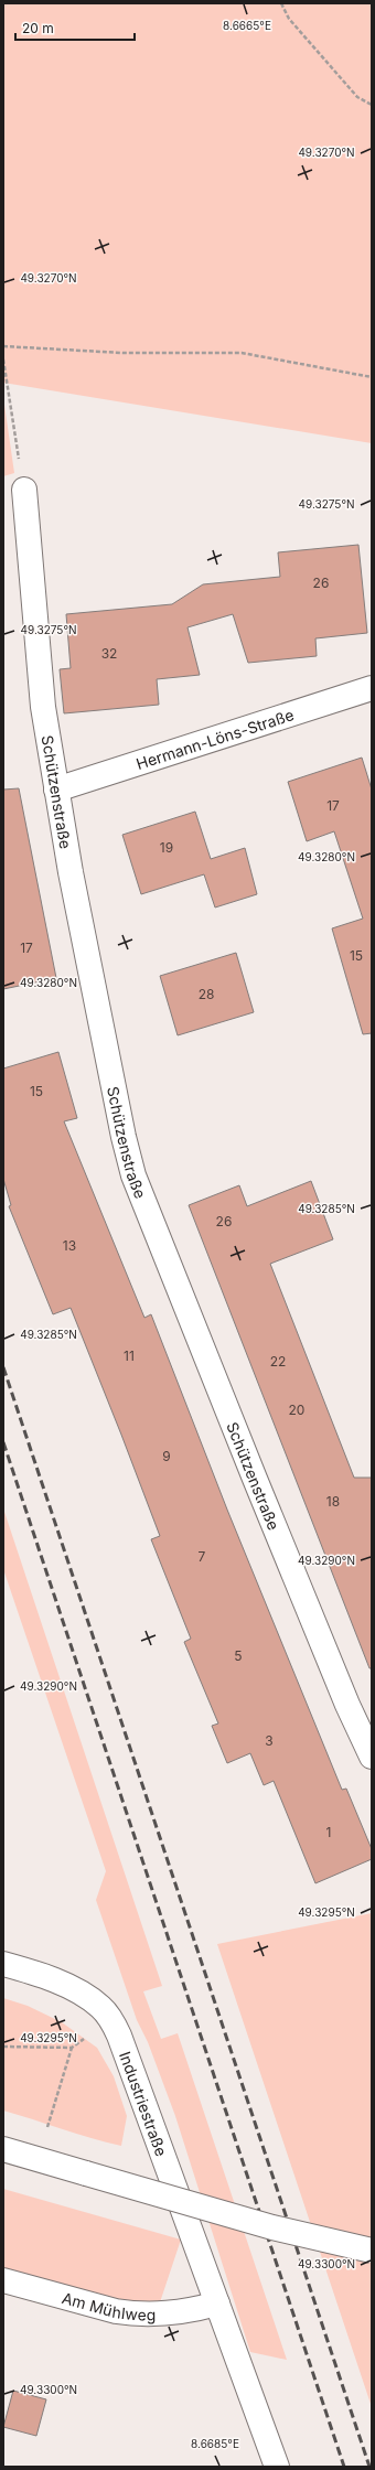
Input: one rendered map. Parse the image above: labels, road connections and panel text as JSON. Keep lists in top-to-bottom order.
{
  "streets": {
    "street": [
      "Hermann-Löns-Straße",
      "Schützenstraße",
      "Industriestraße",
      "Am Mühlweg"
    ]
  },
  "crossings": [
    ["Hermann-Löns-Straße", "Schützenstraße"],
    ["Industriestraße", "Am Mühlweg"]
  ],
  "house_numbers": [
    "26",
    "32",
    "17",
    "19",
    "17",
    "15",
    "28",
    "15",
    "26",
    "13",
    "11",
    "22",
    "20",
    "9",
    "18",
    "7",
    "5",
    "3",
    "1"
  ],
  "scale_bar": "20 m",
  "coordinates": [
    "8.6665°E",
    "49.3270°N",
    "49.3275°N",
    "49.3280°N",
    "49.3285°N",
    "49.3290°N",
    "49.3295°N",
    "49.3300°N",
    "8.6685°E"
  ]
}
